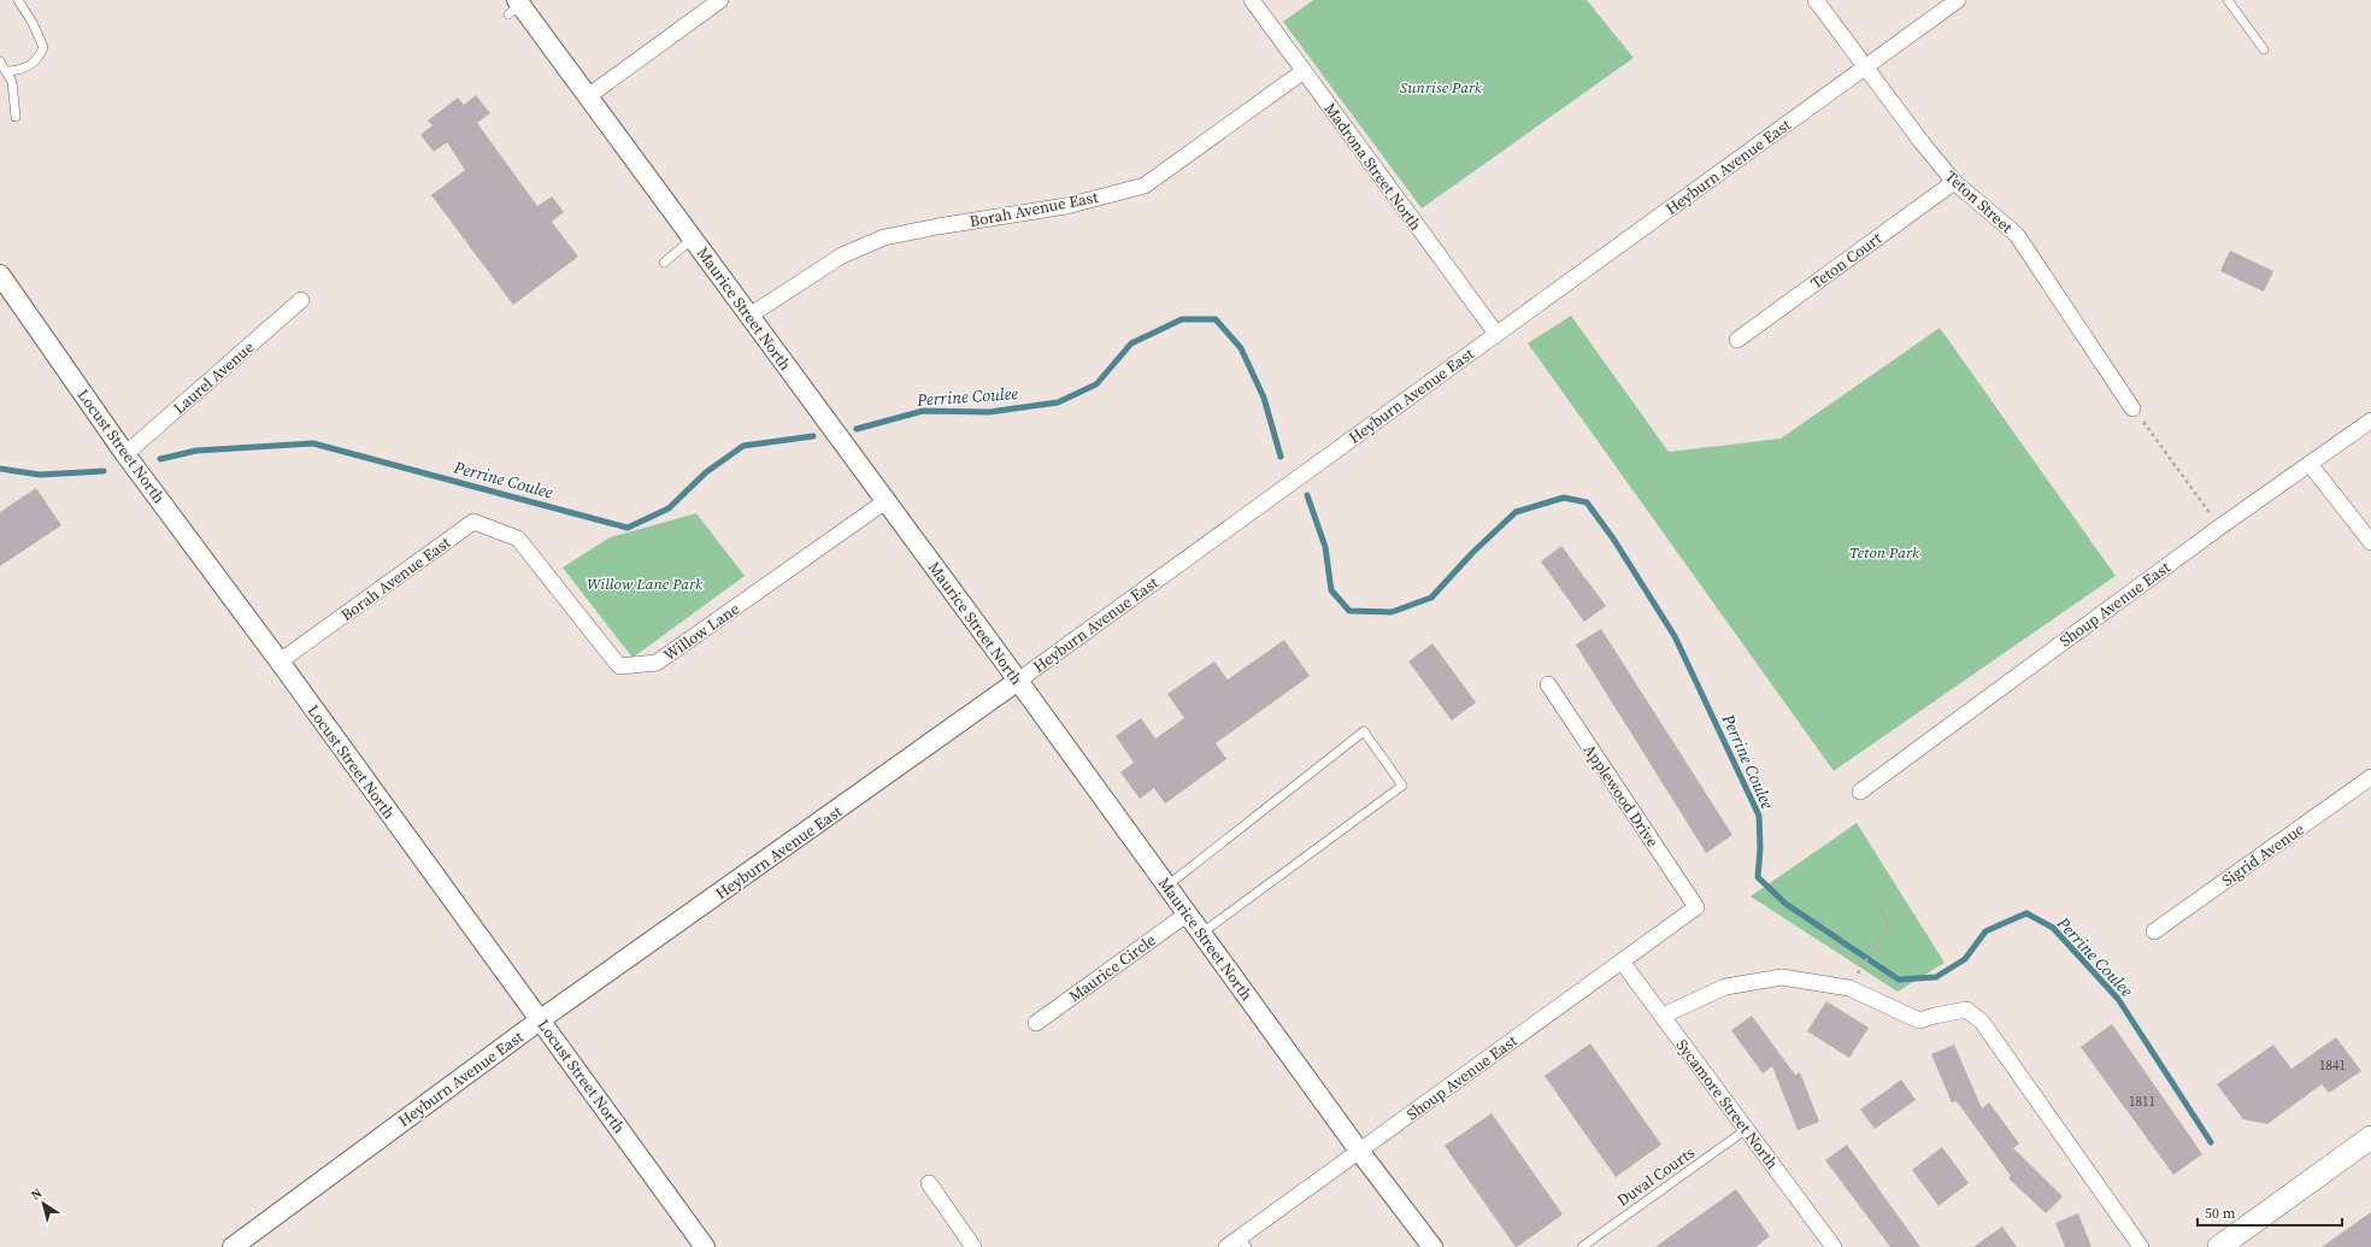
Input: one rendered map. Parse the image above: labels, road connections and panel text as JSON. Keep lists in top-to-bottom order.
{
  "streets": {
    "street": [
      "Madrona Street North",
      "Heyburn Avenue East",
      "Teton Street",
      "Borah Avenue East",
      "Teton Court",
      "Maurice Street North",
      "Laurel Avenue",
      "Locust Street North",
      "Shoup Avenue East",
      "Willow Lane",
      "Applewood Drive",
      "Sigrid Avenue",
      "Maurice Circle",
      "Sycamore Street North"
    ],
    "lane": ["Duval Courts"]
  },
  "crossings": [
    ["Madrona Street North", "Heyburn Avenue East"],
    ["Madrona Street North", "Borah Avenue East"],
    ["Heyburn Avenue East", "Teton Street"],
    ["Heyburn Avenue East", "Maurice Street North"],
    ["Heyburn Avenue East", "Locust Street North"],
    ["Teton Street", "Teton Court"],
    ["Borah Avenue East", "Maurice Street North"],
    ["Borah Avenue East", "Locust Street North"],
    ["Borah Avenue East", "Willow Lane"],
    ["Maurice Street North", "Shoup Avenue East"],
    ["Maurice Street North", "Willow Lane"],
    ["Maurice Street North", "Maurice Circle"],
    ["Laurel Avenue", "Locust Street North"],
    ["Shoup Avenue East", "Applewood Drive"],
    ["Shoup Avenue East", "Sycamore Street North"],
    ["Sycamore Street North", "Duval Courts"]
  ],
  "water": ["Perrine Coulee"],
  "parks": ["Sunrise Park", "Teton Park", "Willow Lane Park"],
  "house_numbers": ["1841", "1811"],
  "scale_bar": "50 m",
  "north": "top left"
}
